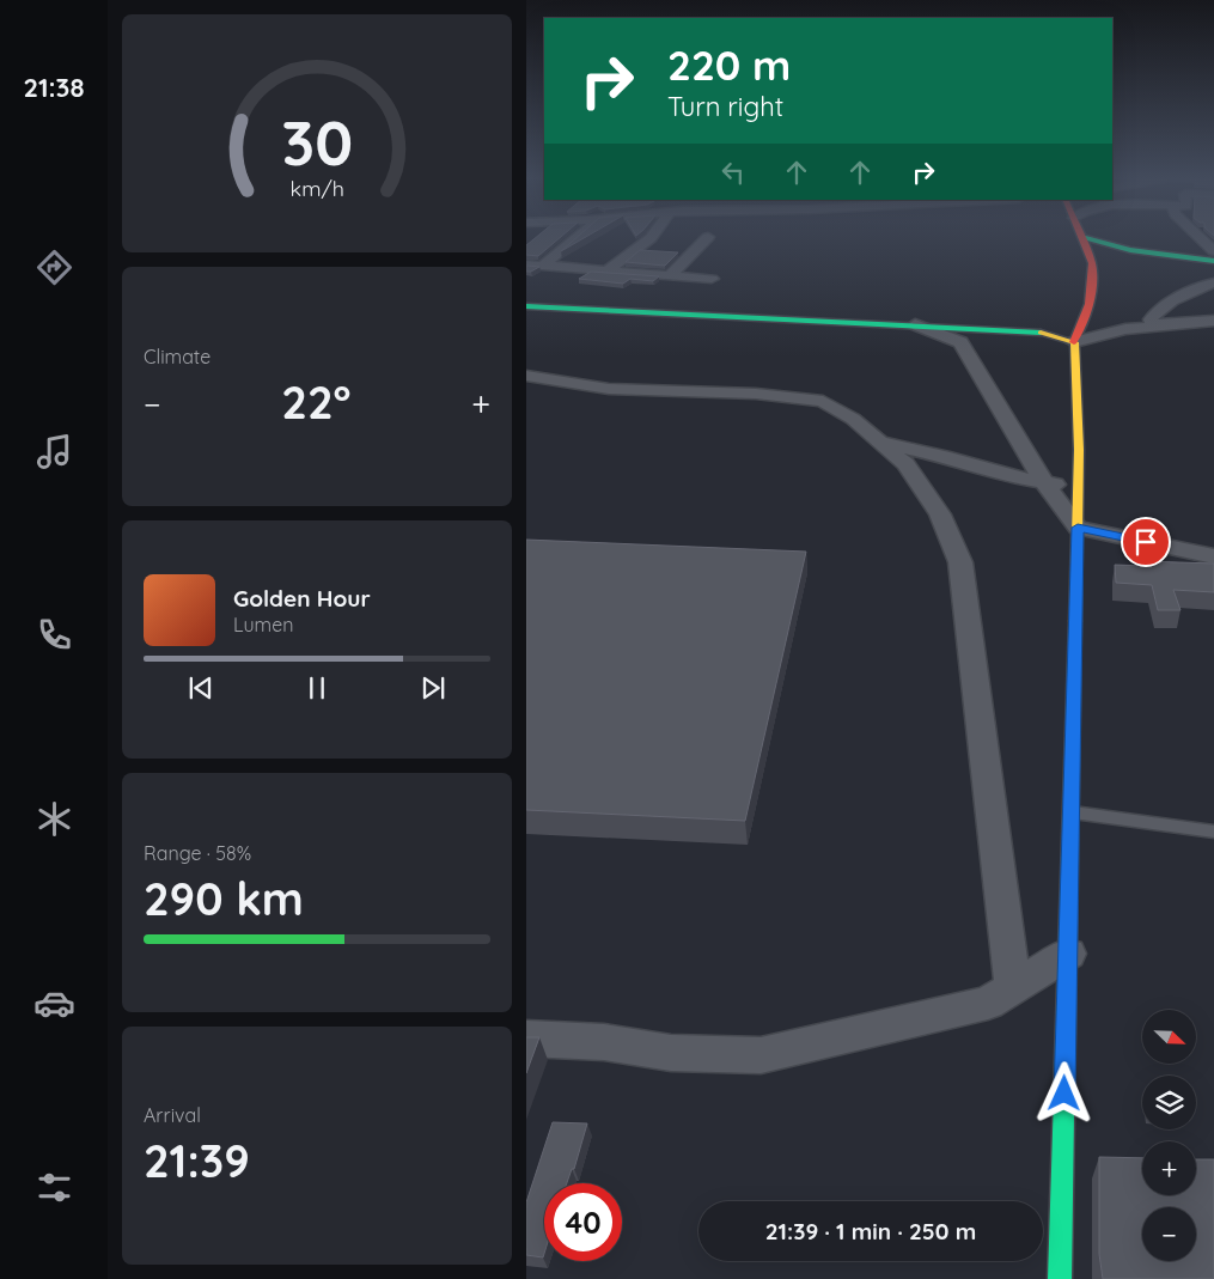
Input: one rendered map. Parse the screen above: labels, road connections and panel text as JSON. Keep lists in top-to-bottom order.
{
  "north": "bottom right",
  "page": {
    "tabs": "21:38",
    "turn": ["220 m", "Turn right"],
    "tile": [
      "Climate",
      ["Range · 58%", "290 km"],
      ["Arrival", "21:39"]
    ],
    "heat": ["−", "22°", "+"],
    "song": ["Golden Hour", "Lumen"],
    "map_buttons": ["+", "−"],
    "limit": "40",
    "trip": "21:39 · 1 min · 250 m",
    "gauge": ["30", "km/h"]
  }
}
